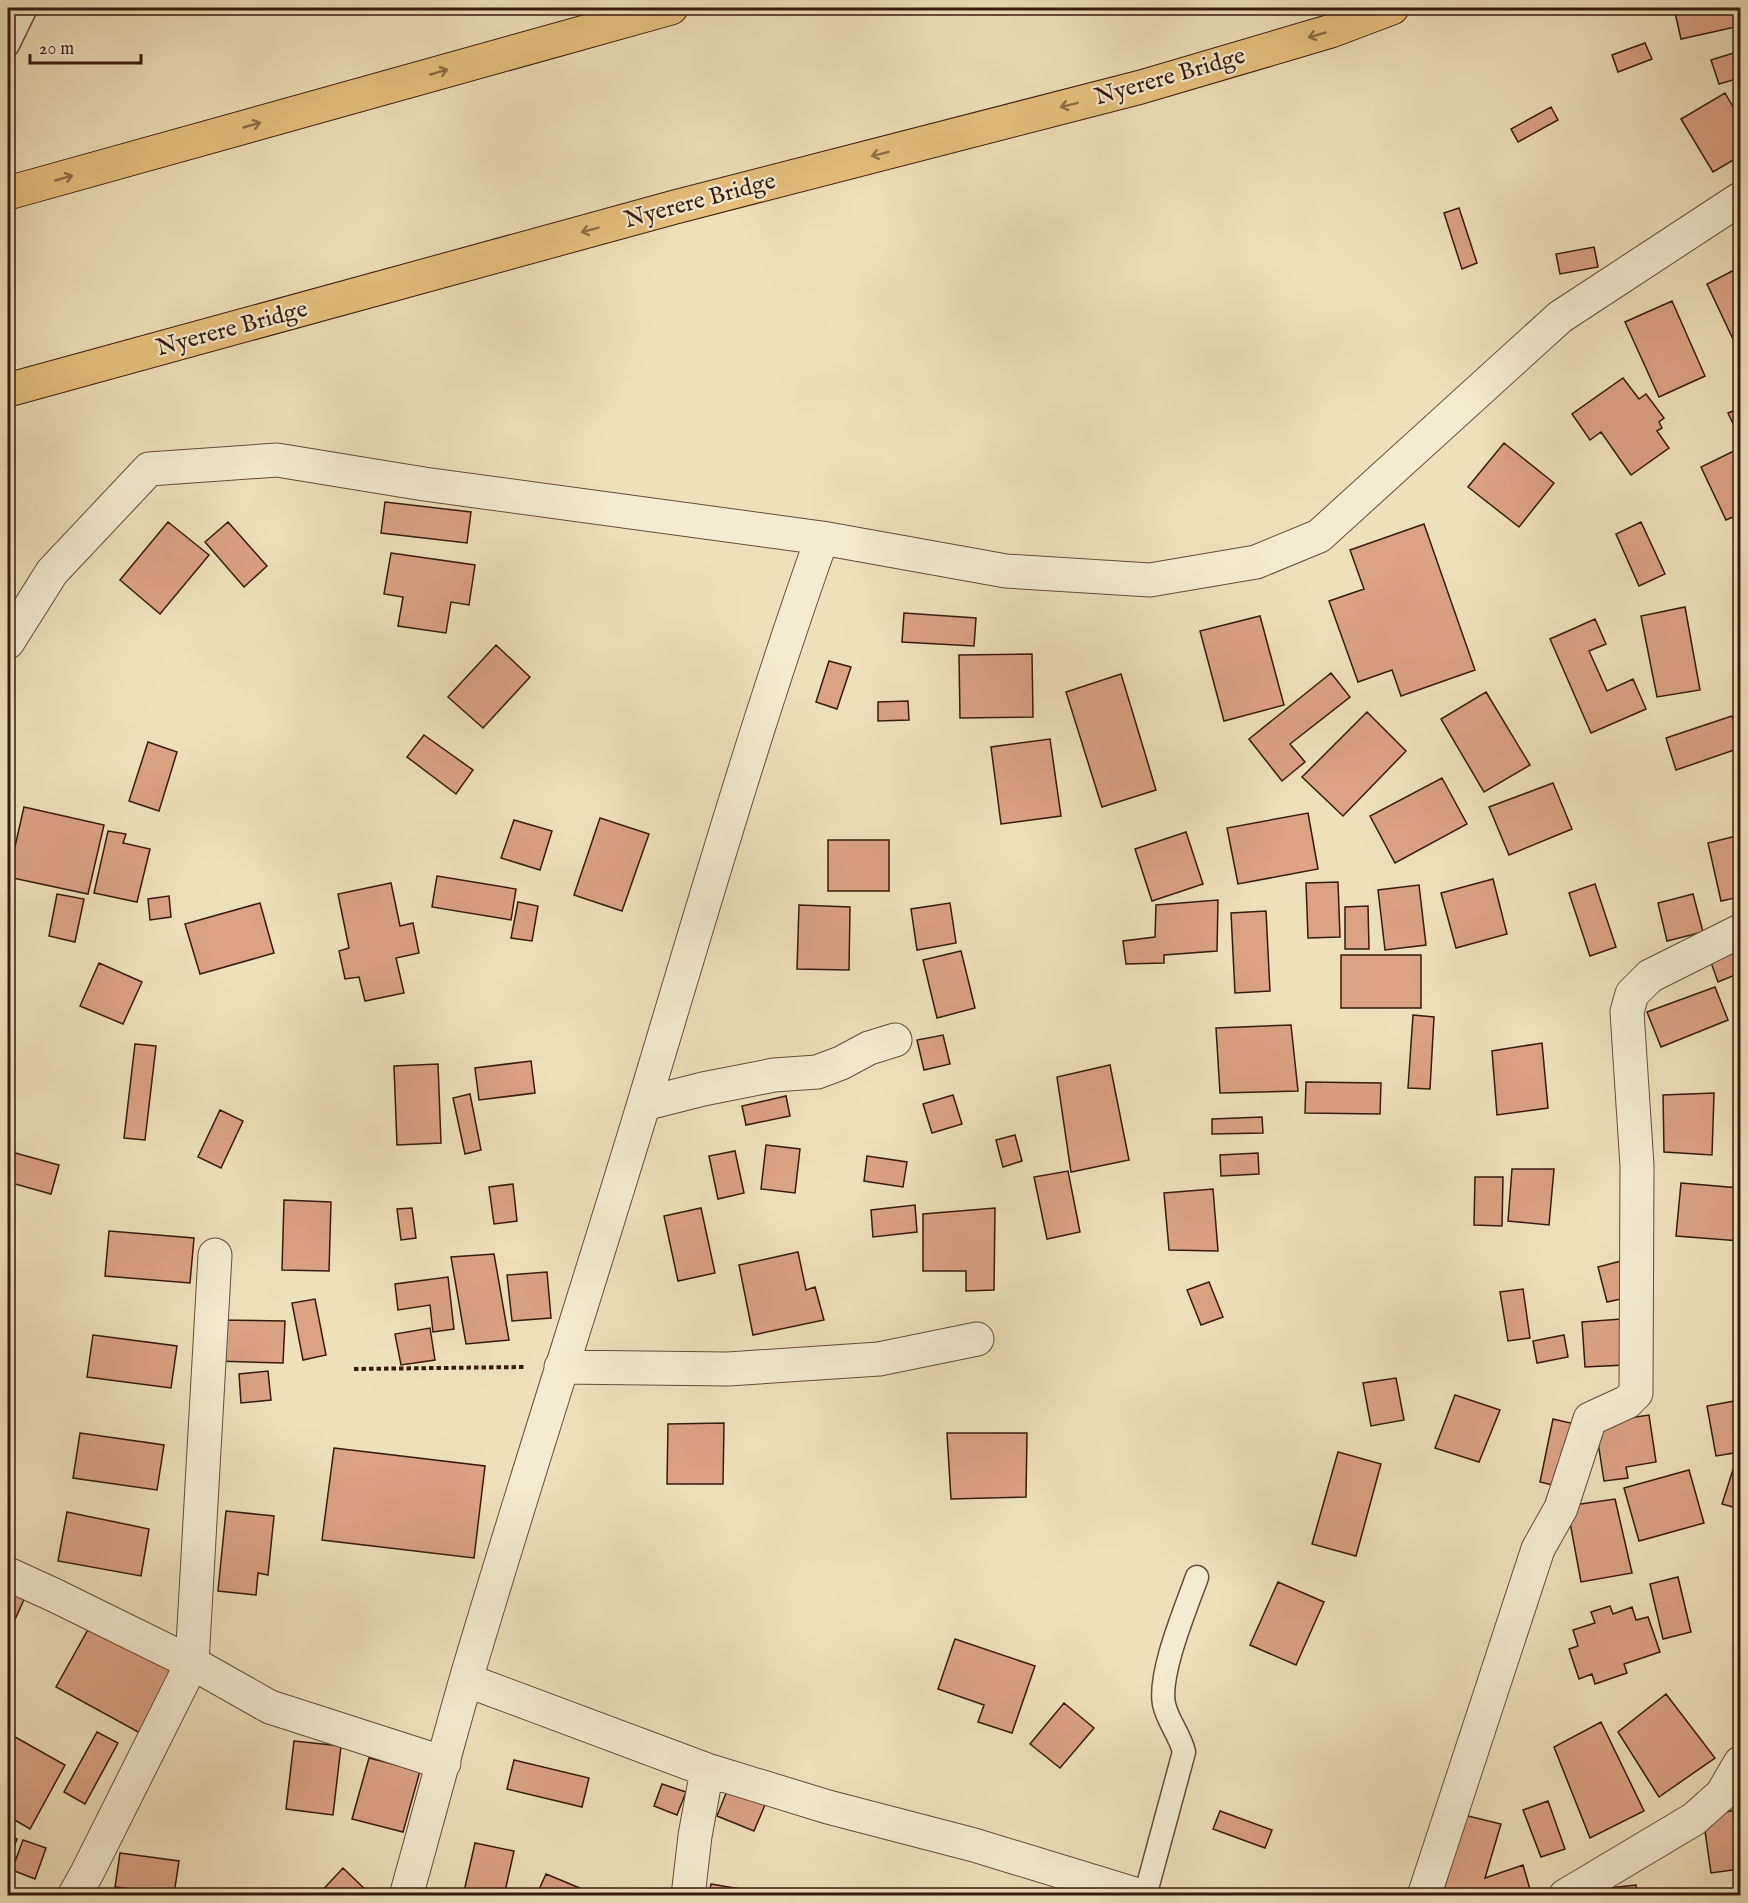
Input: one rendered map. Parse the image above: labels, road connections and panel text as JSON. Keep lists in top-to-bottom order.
{
  "streets": {
    "main road": ["Nyerere Bridge"]
  },
  "scale_bar": "20 m"
}
